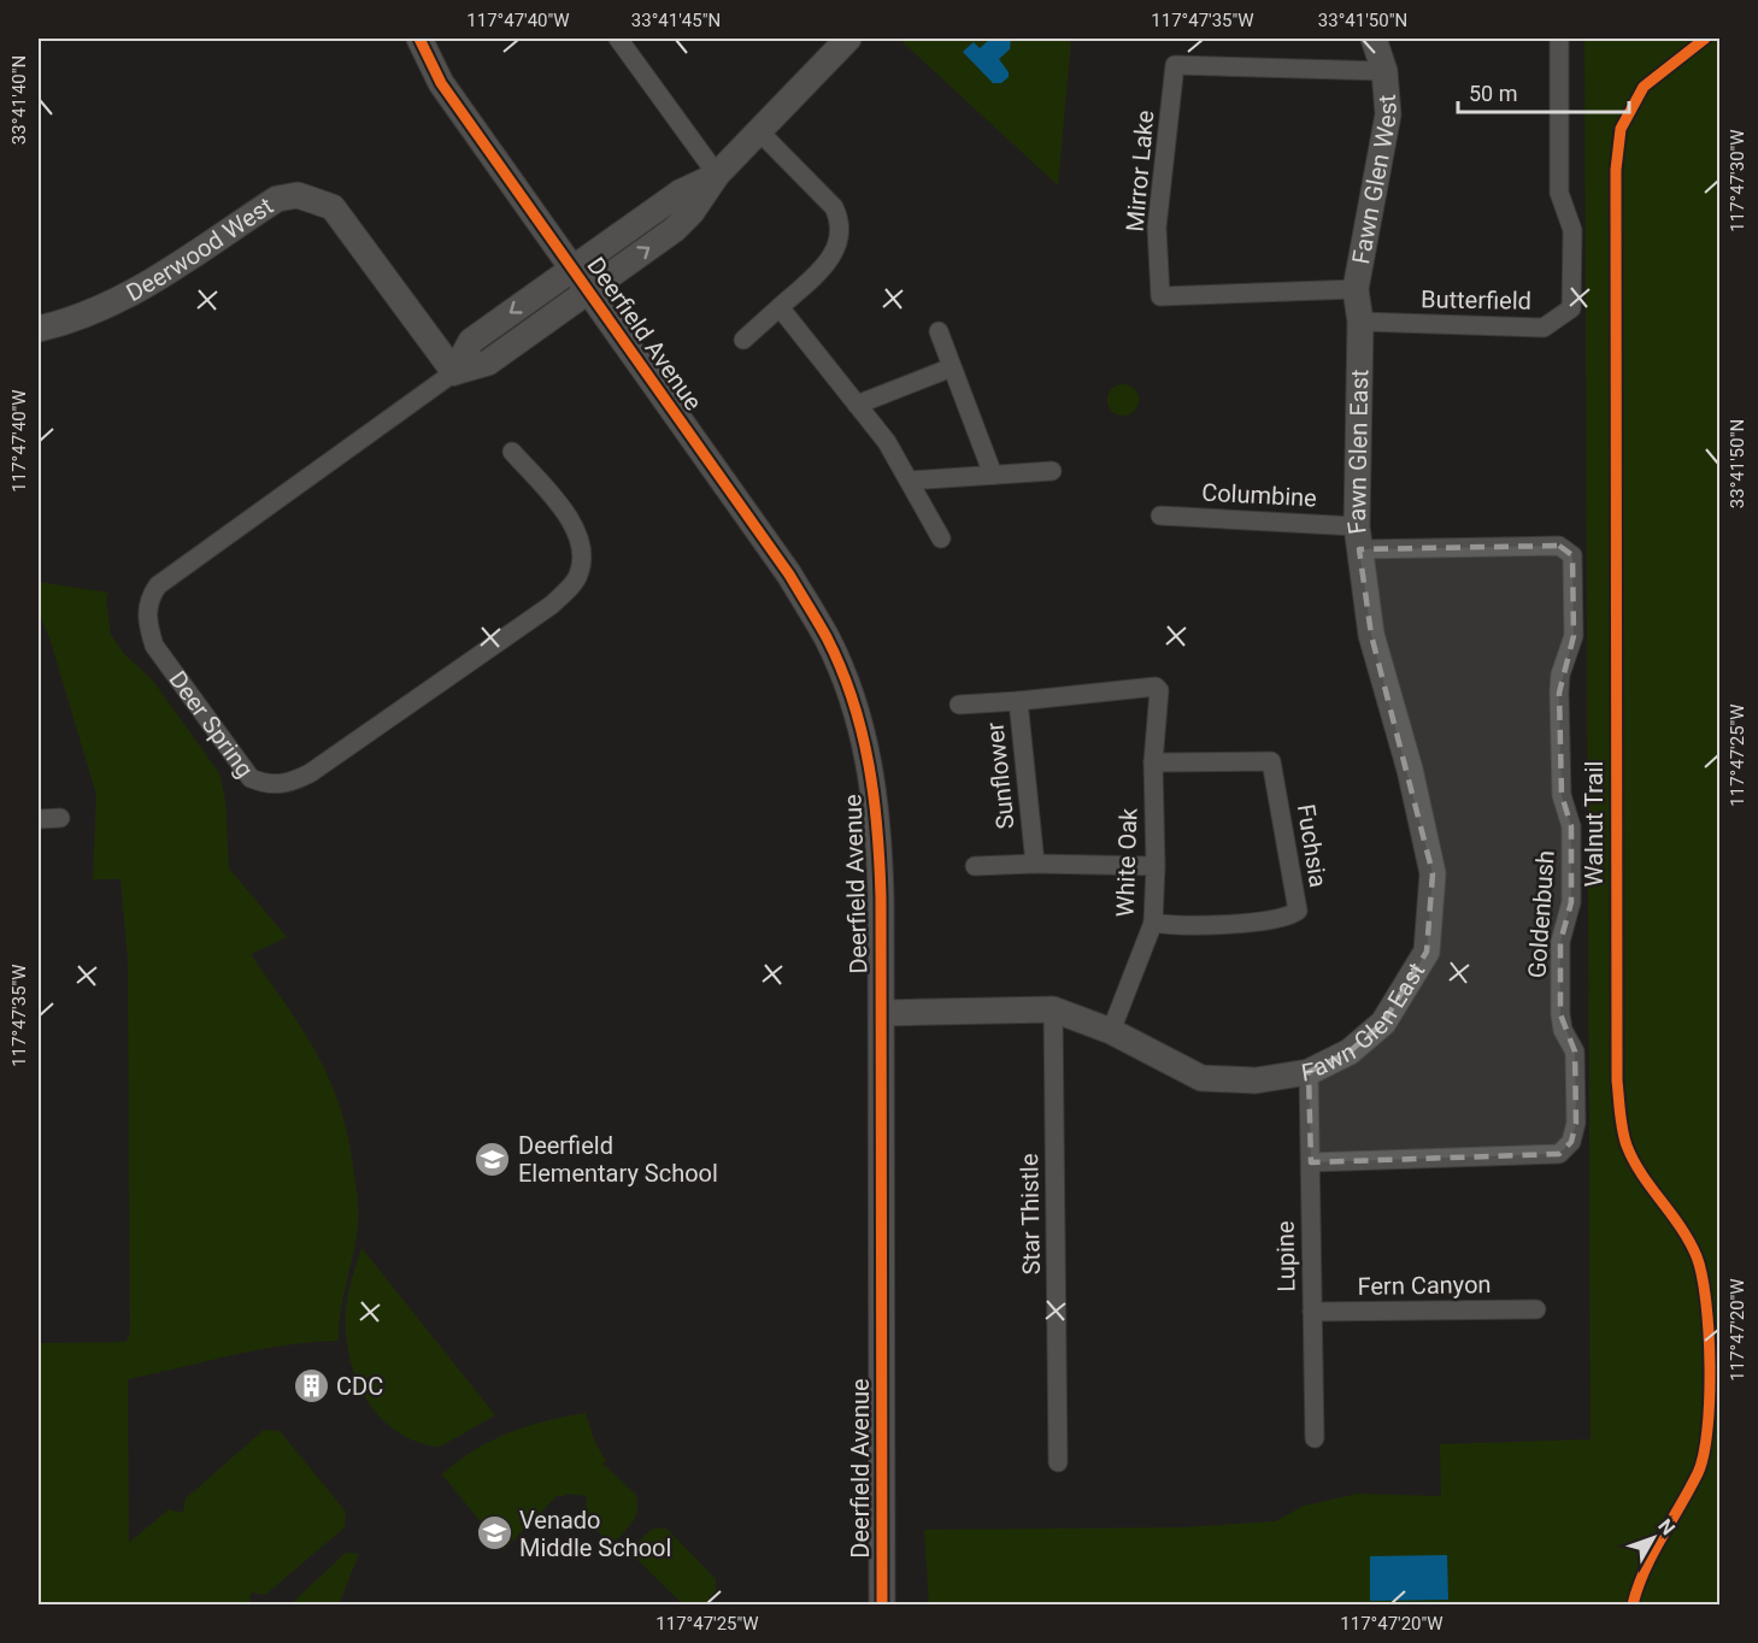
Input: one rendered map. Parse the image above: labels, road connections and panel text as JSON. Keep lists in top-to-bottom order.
{
  "streets": {
    "street": [
      "Mirror Lake",
      "Fawn Glen West",
      "Deerwood West",
      "Butterfield",
      "Deerfield Avenue",
      "Fawn Glen East",
      "Columbine",
      "Deer Spring",
      "Sunflower",
      "Fuchsia",
      "White Oak",
      "Goldenbush",
      "Star Thistle",
      "Lupine",
      "Fern Canyon"
    ],
    "cycle path": ["Walnut Trail"]
  },
  "crossings": [
    ["Mirror Lake", "Fawn Glen West"],
    ["Fawn Glen West", "Butterfield"],
    ["Fawn Glen West", "Fawn Glen East"],
    ["Deerwood West", "Deer Spring"],
    ["Butterfield", "Fawn Glen East"],
    ["Deerfield Avenue", "Fawn Glen East"],
    ["Deerfield Avenue", "Deer Spring"],
    ["Fawn Glen East", "Columbine"],
    ["Fawn Glen East", "White Oak"],
    ["Fawn Glen East", "Goldenbush"],
    ["Fawn Glen East", "Star Thistle"],
    ["Fawn Glen East", "Lupine"],
    ["Columbine", "Goldenbush"],
    ["Sunflower", "White Oak"],
    ["Fuchsia", "White Oak"],
    ["Goldenbush", "Lupine"],
    ["Lupine", "Fern Canyon"]
  ],
  "places": {
    "school or university": ["Deerfield Elementary School", "Venado Middle School"],
    "building": ["CDC"]
  },
  "scale_bar": "50 m",
  "north": "top right",
  "coordinates": [
    "117°47'40\"W",
    "33°41'45\"N",
    "117°47'35\"W",
    "33°41'50\"N",
    "33°41'40\"N",
    "117°47'30\"W",
    "117°47'25\"W",
    "117°47'20\"W"
  ]
}
